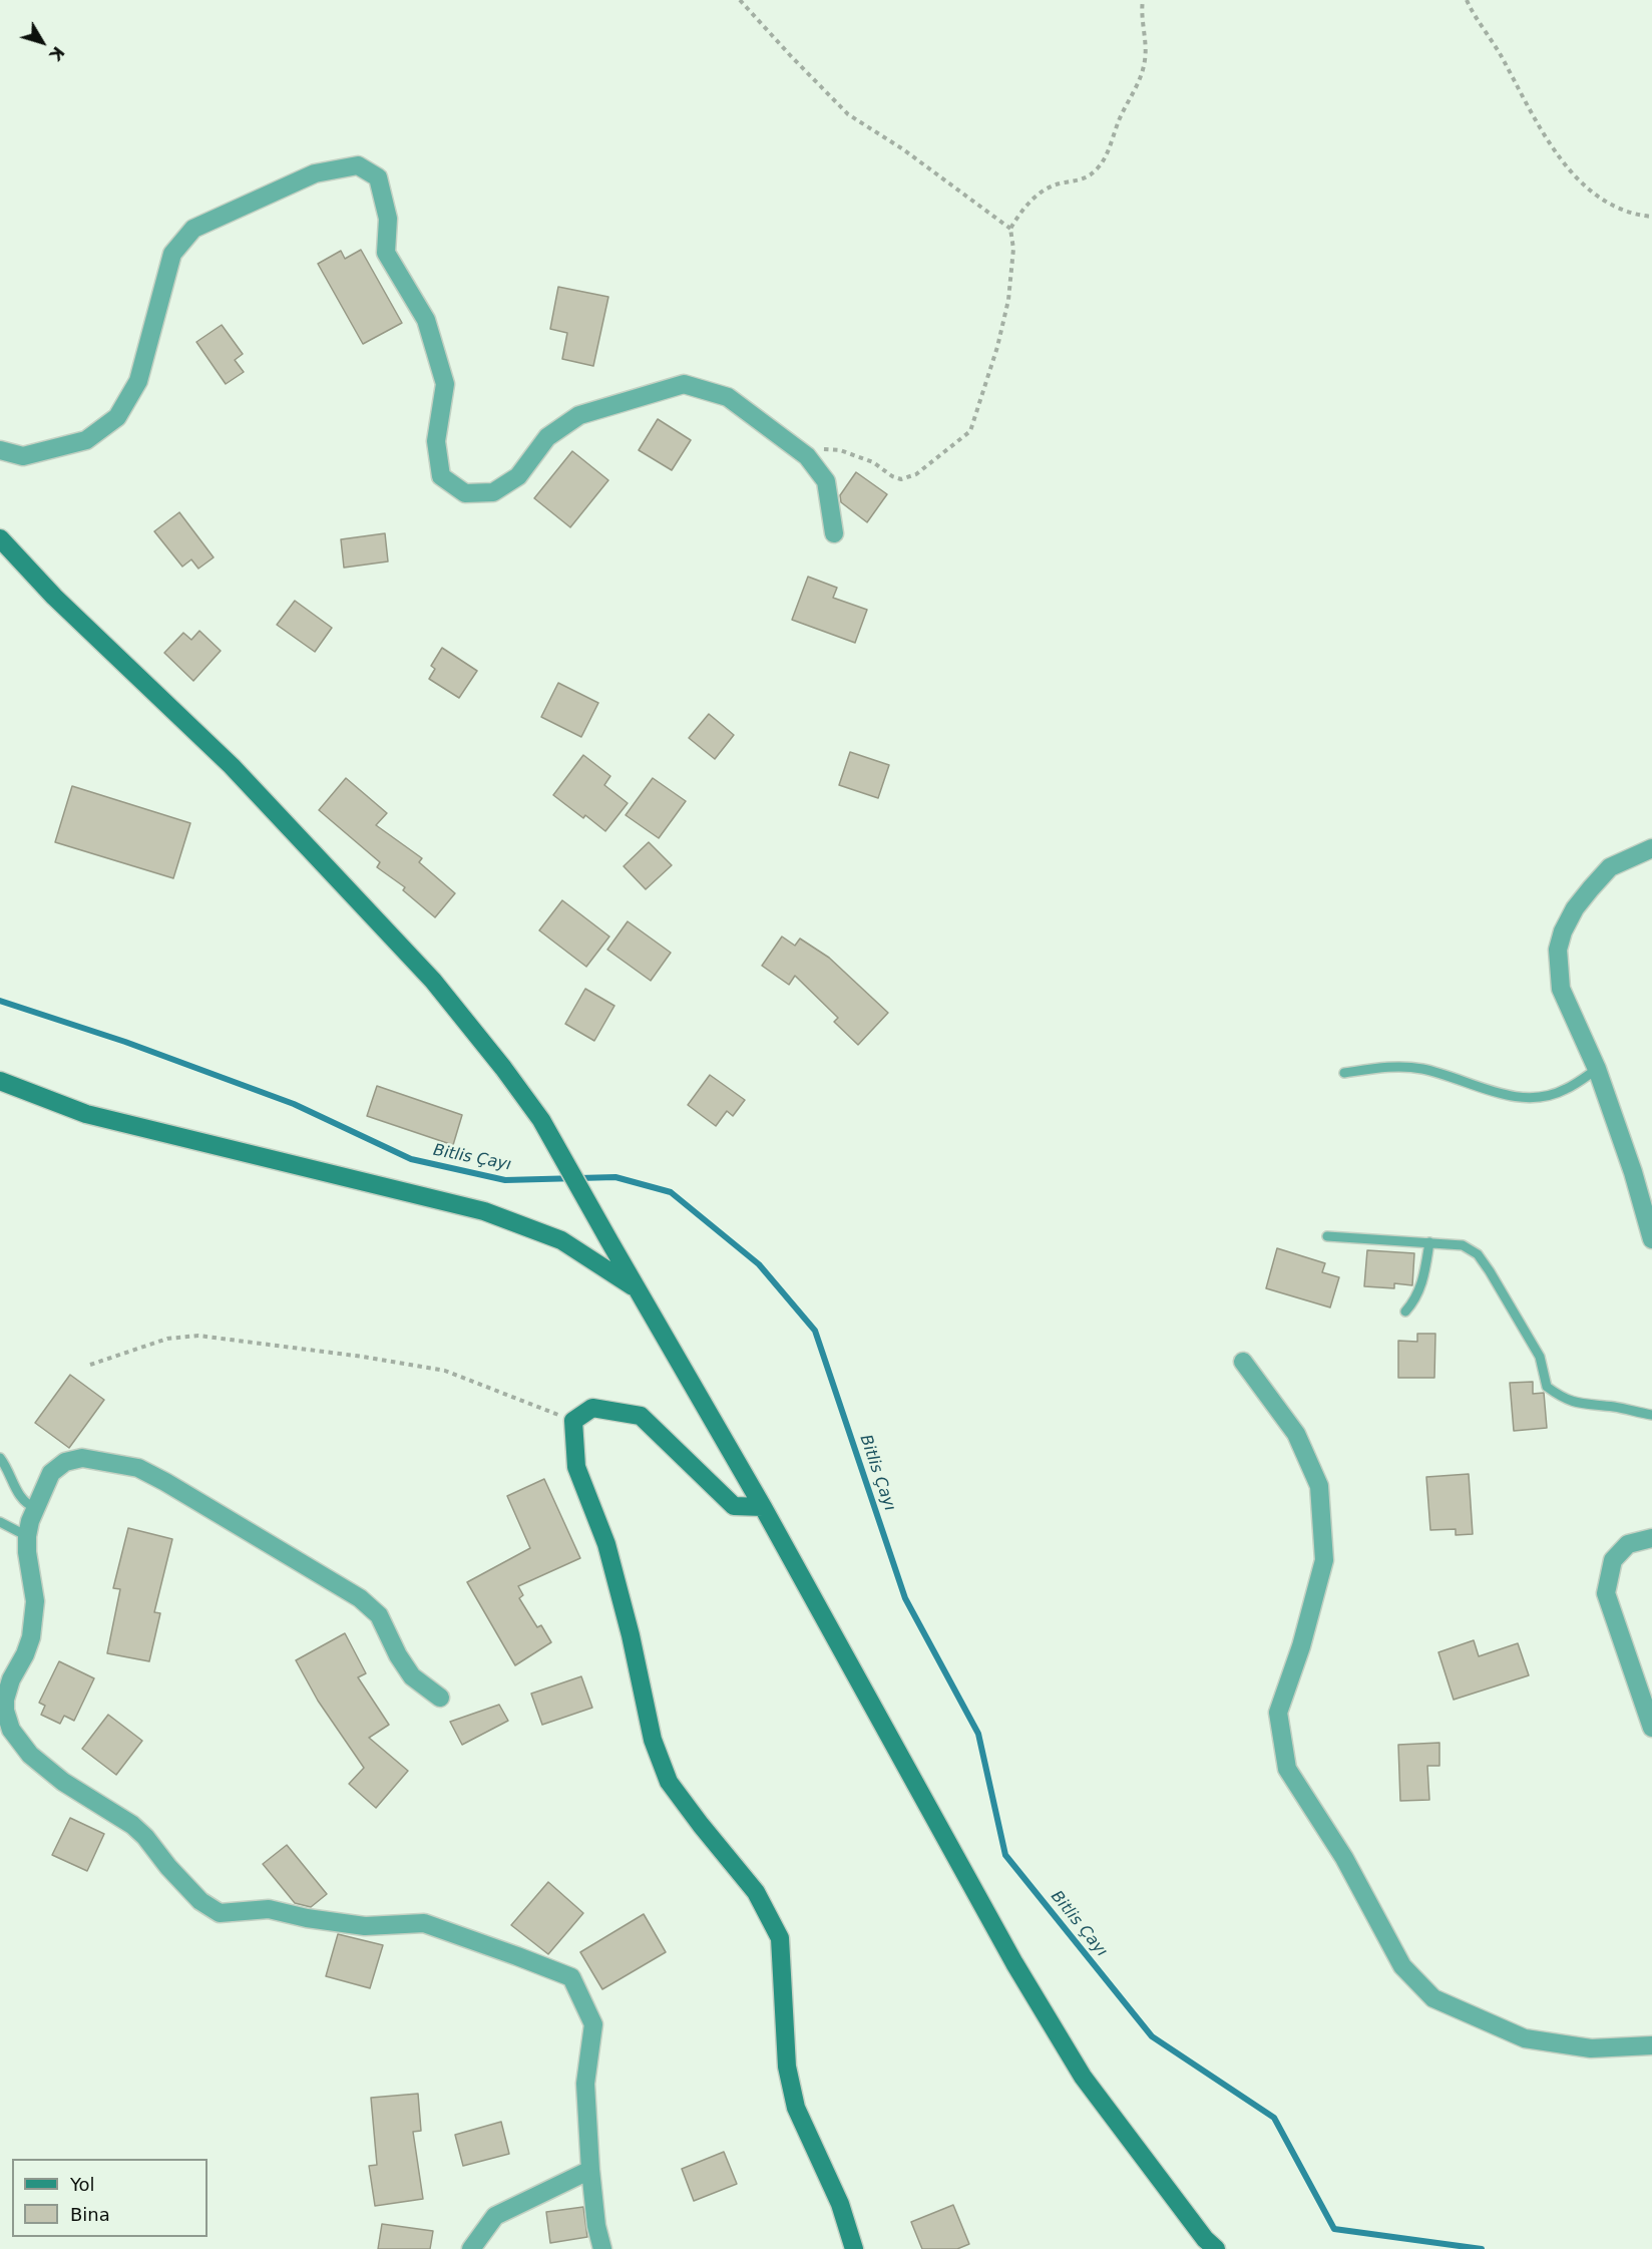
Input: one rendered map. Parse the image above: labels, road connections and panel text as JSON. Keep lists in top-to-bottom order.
{
  "water": ["Bitlis Çayı"],
  "legend": ["Yol", "Bina"],
  "north": "bottom right"
}
